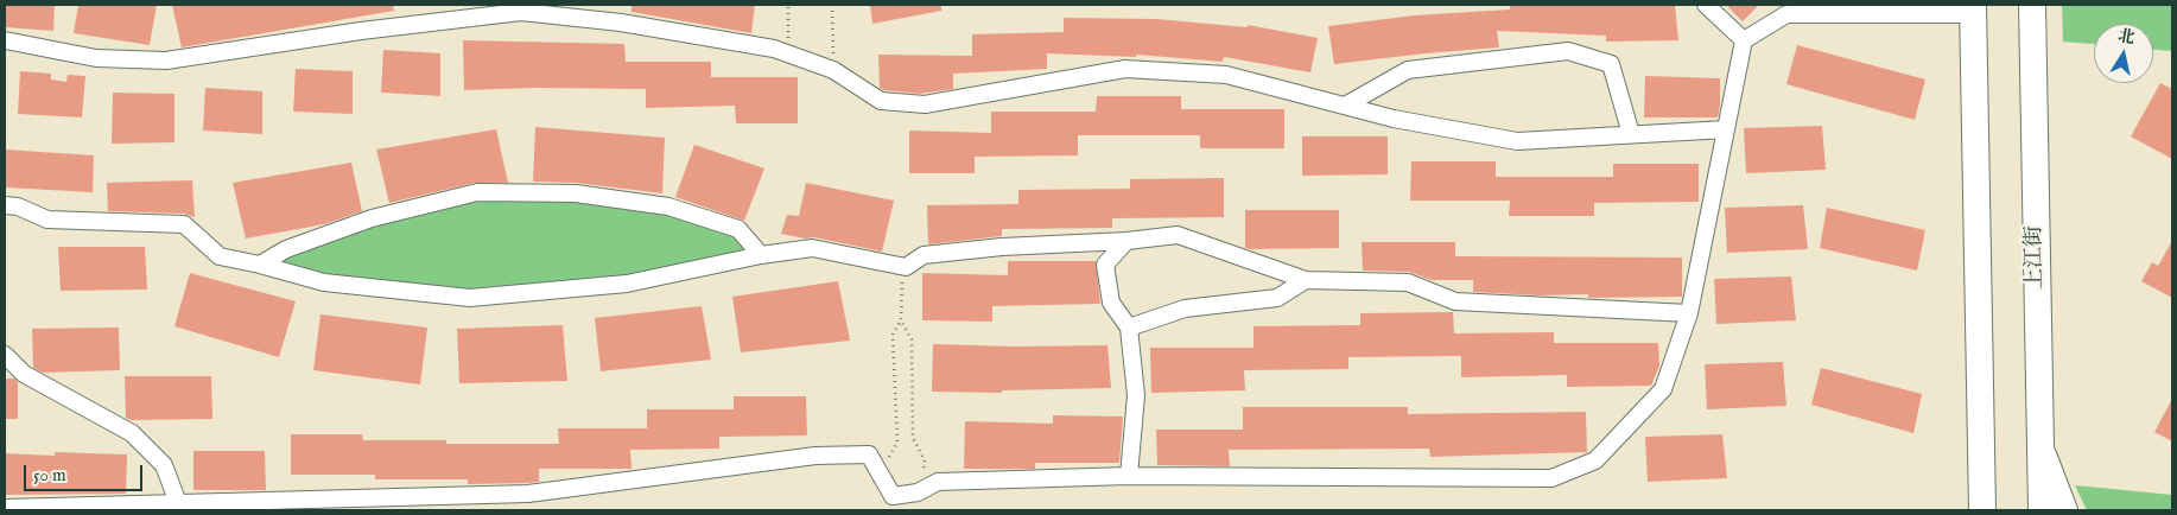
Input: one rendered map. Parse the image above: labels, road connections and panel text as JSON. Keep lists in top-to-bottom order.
{
  "streets": {
    "main road": ["上江街"]
  },
  "scale_bar": "50 m",
  "north": "top"
}
